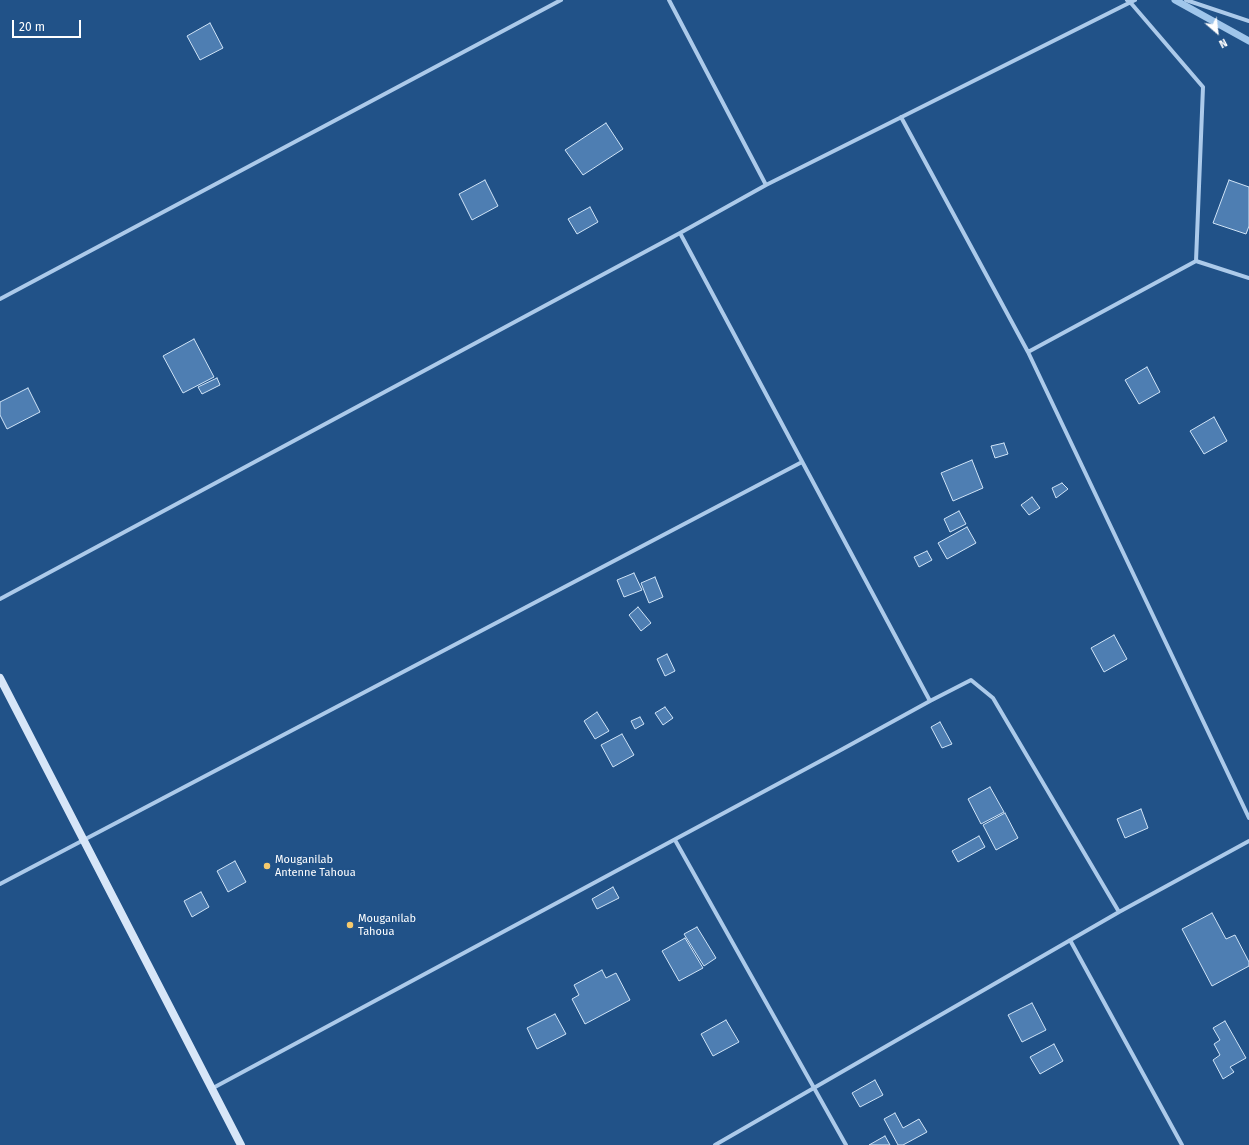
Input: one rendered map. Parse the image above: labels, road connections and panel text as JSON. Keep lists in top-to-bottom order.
{
  "places": ["Mouganilab Antenne Tahoua", "Mouganilab Tahoua"],
  "scale_bar": "20 m",
  "north": "bottom right"
}
